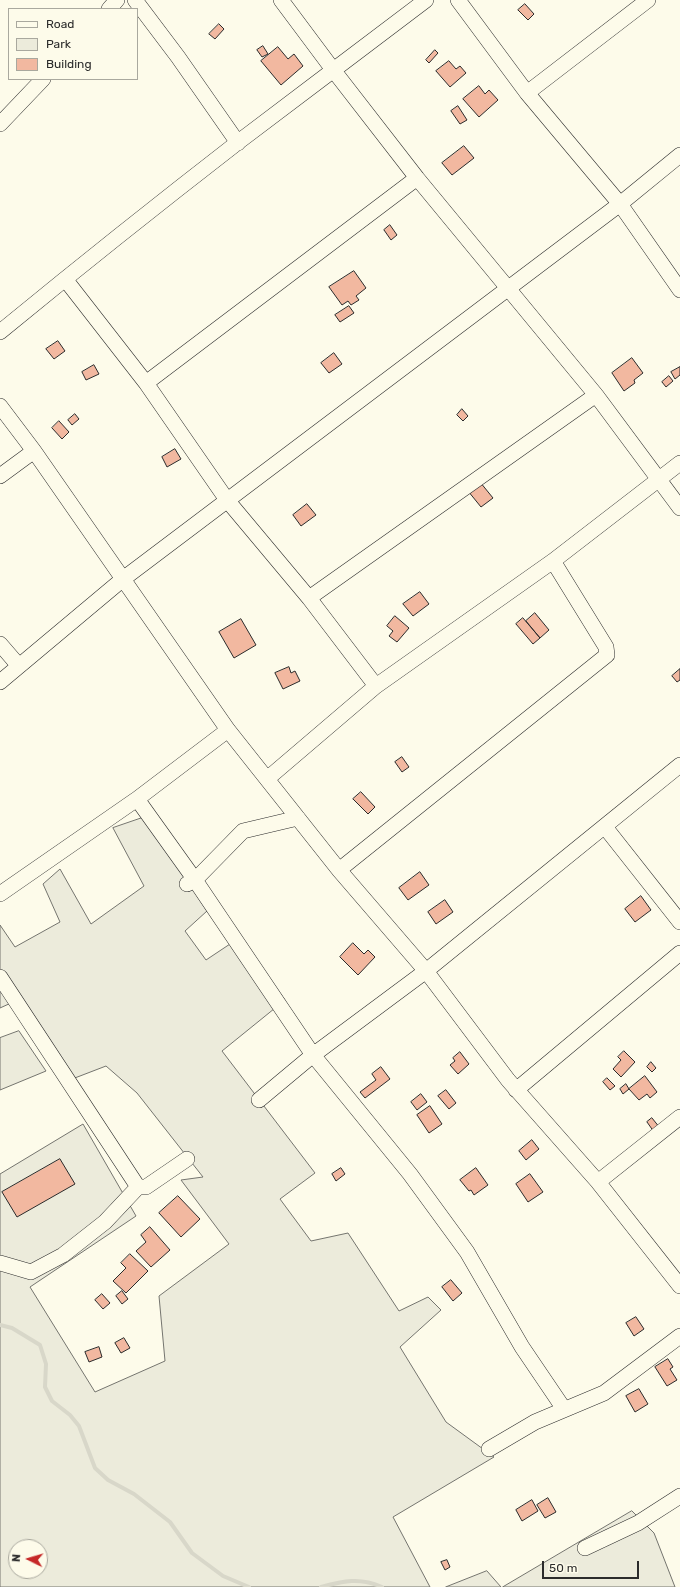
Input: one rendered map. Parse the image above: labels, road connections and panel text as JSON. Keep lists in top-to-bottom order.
{
  "legend": ["Road", "Park", "Building"],
  "scale_bar": "50 m",
  "north": "left"
}
